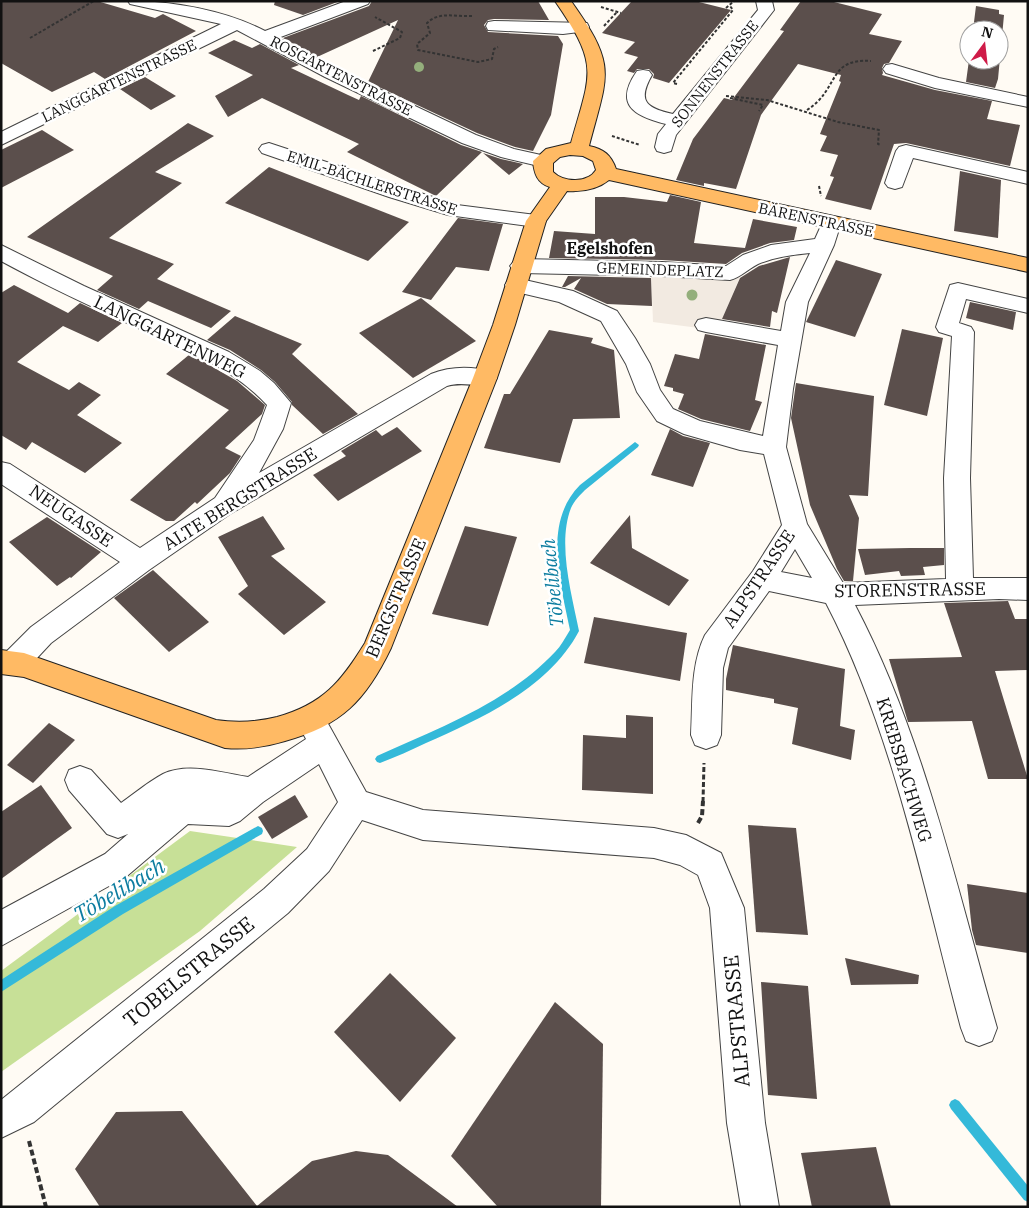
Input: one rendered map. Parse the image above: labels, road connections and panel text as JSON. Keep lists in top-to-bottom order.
{
  "streets": {
    "main road": ["BÄRENSTRASSE", "BERGSTRASSE"],
    "street": [
      "SONNENSTRASSE",
      "ROSGARTENSTRASSE",
      "LANGGARTENSTRASSE",
      "EMIL-BÄCHLERSTRASSE",
      "GEMEINDEPLATZ",
      "LANGGARTENWEG",
      "ALTE BERGSTRASSE",
      "NEUGASSE",
      "ALPSTRASSE",
      "STORENSTRASSE",
      "KREBSBACHWEG",
      "TOBELSTRASSE"
    ]
  },
  "crossings": [
    ["ROSGARTENSTRASSE", "LANGGARTENSTRASSE"],
    ["ROSGARTENSTRASSE", "BÄRENSTRASSE"],
    ["ROSGARTENSTRASSE", "BERGSTRASSE"],
    ["EMIL-BÄCHLERSTRASSE", "BERGSTRASSE"],
    ["BÄRENSTRASSE", "GEMEINDEPLATZ"],
    ["BÄRENSTRASSE", "ALPSTRASSE"],
    ["BÄRENSTRASSE", "BERGSTRASSE"],
    ["GEMEINDEPLATZ", "ALPSTRASSE"],
    ["GEMEINDEPLATZ", "BERGSTRASSE"],
    ["LANGGARTENWEG", "ALTE BERGSTRASSE"],
    ["ALTE BERGSTRASSE", "NEUGASSE"],
    ["ALTE BERGSTRASSE", "BERGSTRASSE"],
    ["ALPSTRASSE", "STORENSTRASSE"],
    ["ALPSTRASSE", "KREBSBACHWEG"],
    ["ALPSTRASSE", "TOBELSTRASSE"],
    ["STORENSTRASSE", "KREBSBACHWEG"]
  ],
  "districts": ["Egelshofen"],
  "water": ["Töbelibach"],
  "north": "top"
}
